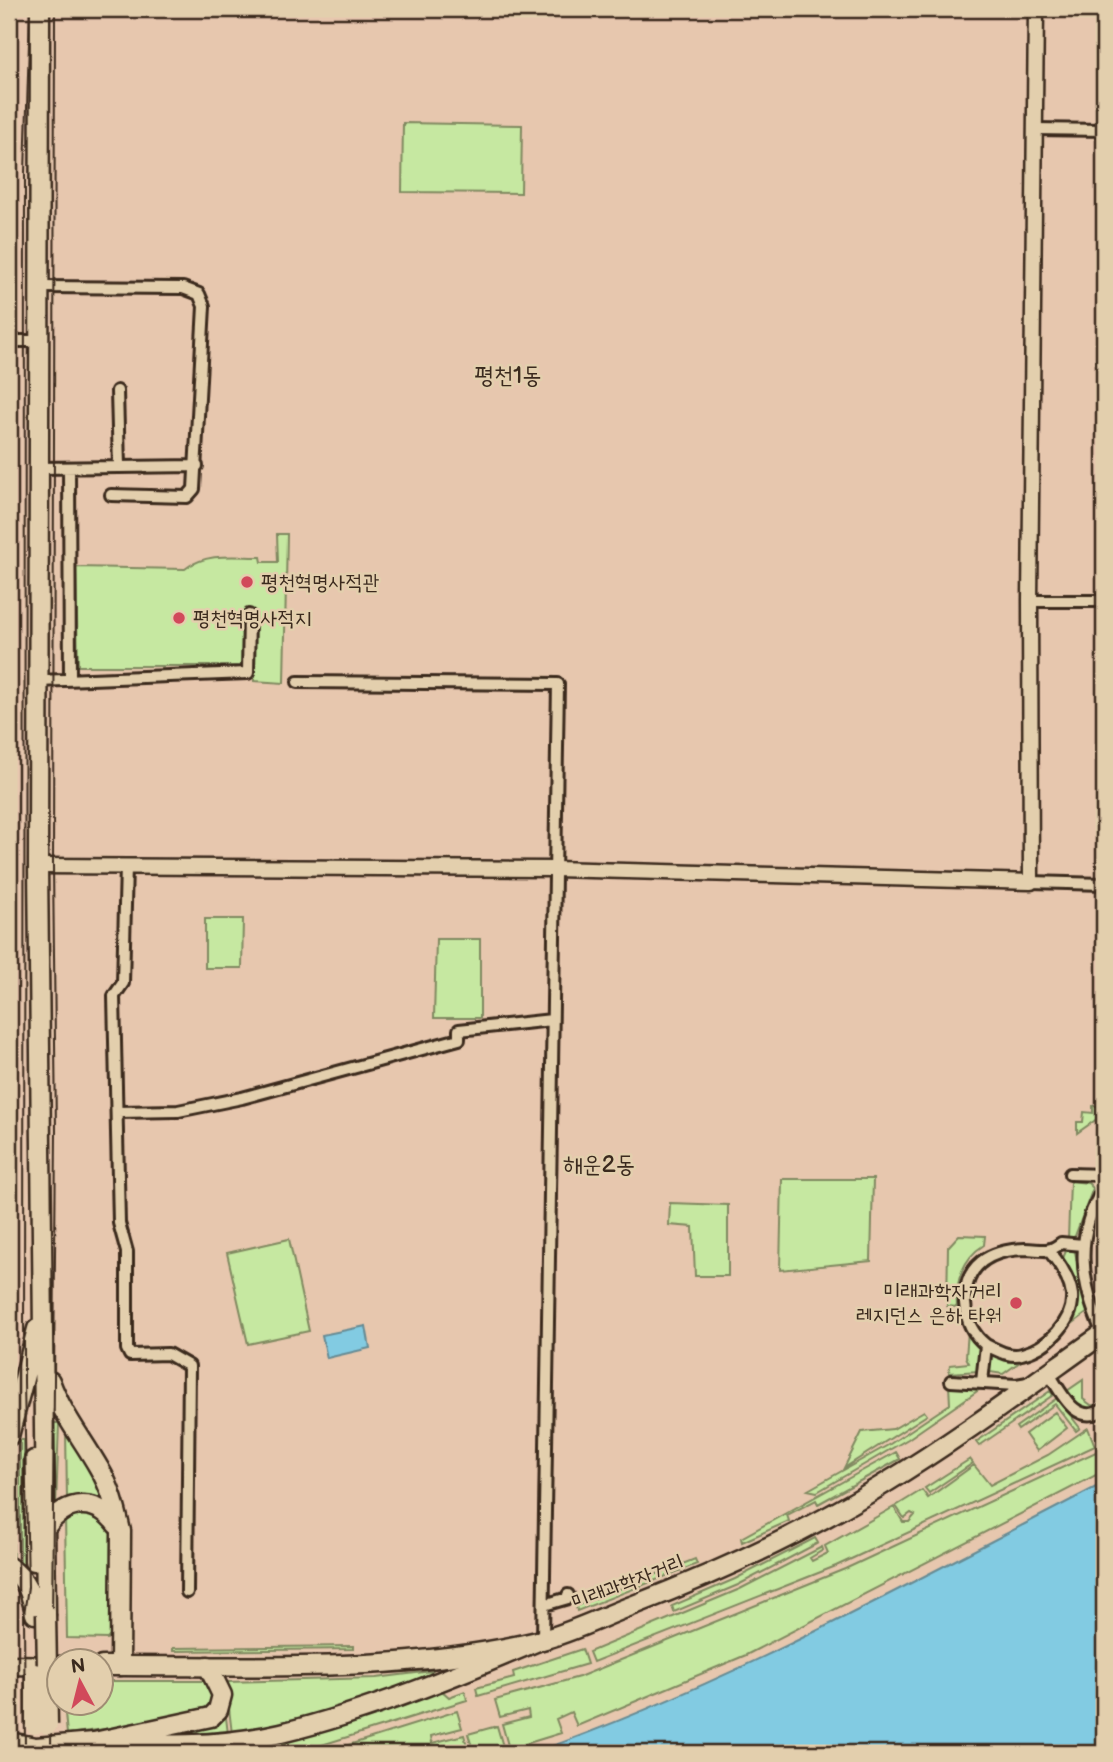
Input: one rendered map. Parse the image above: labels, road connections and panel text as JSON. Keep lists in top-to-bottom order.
{
  "streets": {
    "main road": ["미래과학자거리"]
  },
  "districts": ["평천1동", "해운2동"],
  "places": ["평천혁명사적관", "평천혁명사적지", "미래과학자거리 레지던스 은하 타워"],
  "north": "top"
}
